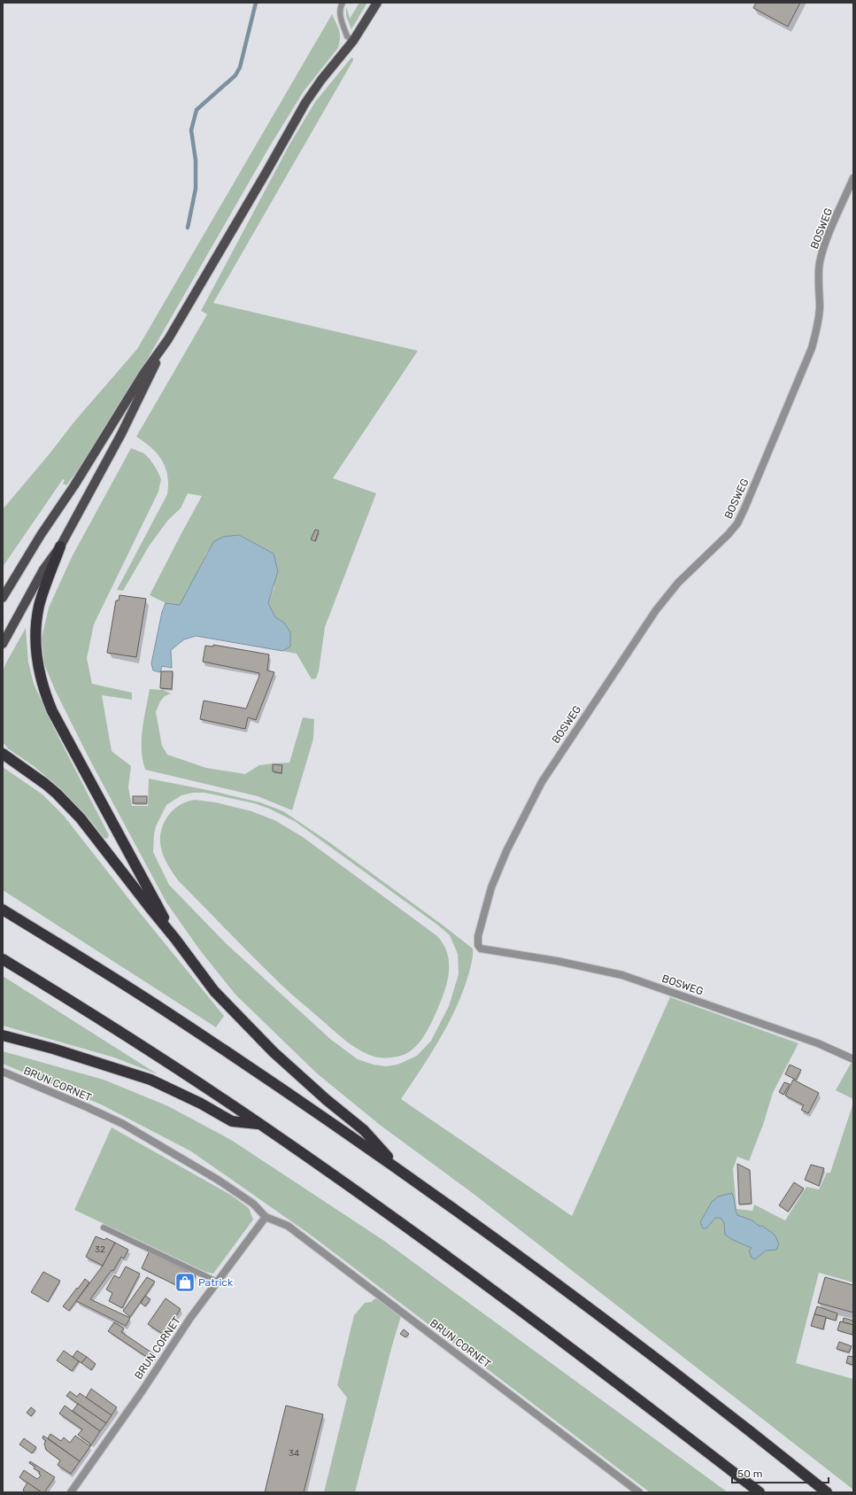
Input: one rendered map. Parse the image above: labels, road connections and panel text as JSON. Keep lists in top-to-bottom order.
{
  "streets": {
    "street": ["BOSWEG", "BRUN CORNET"]
  },
  "places": {
    "shop": ["Patrick"]
  },
  "house_numbers": ["32", "34"],
  "scale_bar": "50 m"
}
